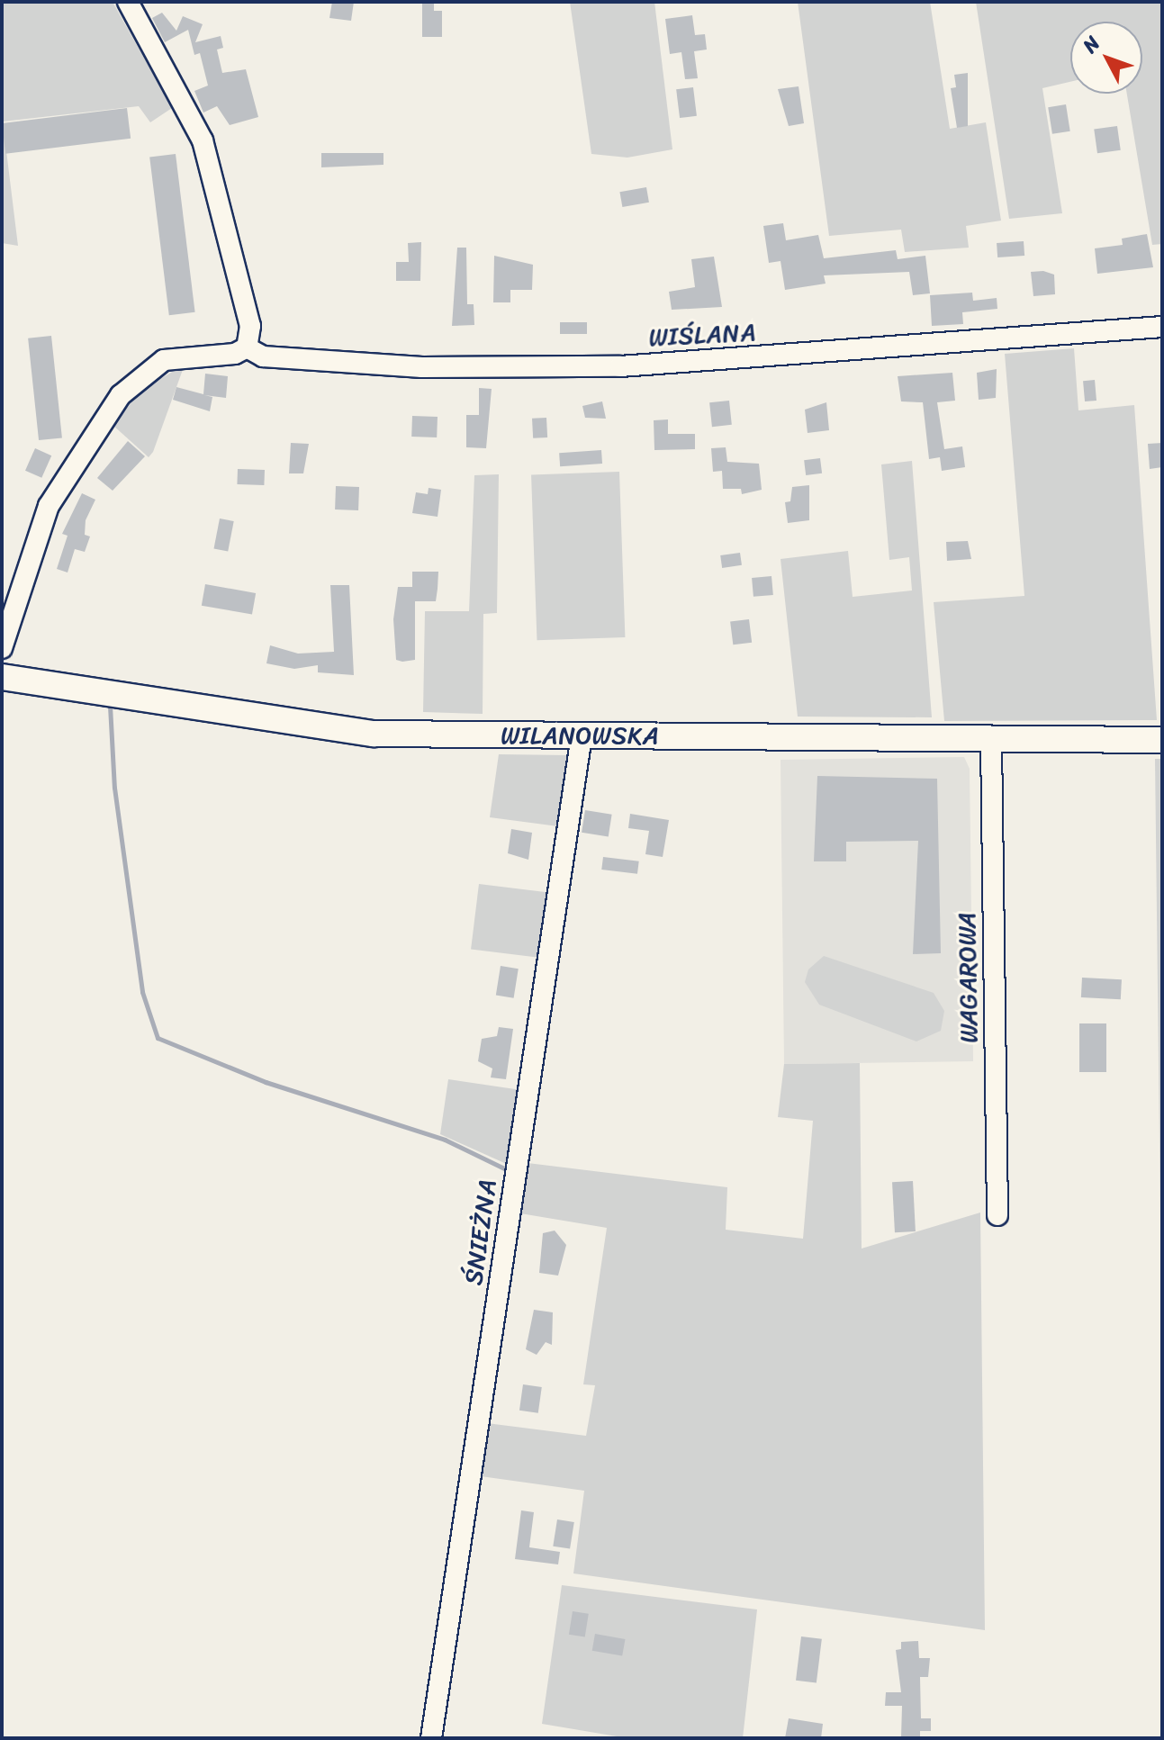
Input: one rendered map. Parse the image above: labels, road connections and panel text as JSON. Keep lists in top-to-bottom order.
{
  "streets": {
    "main road": ["WILANOWSKA"],
    "street": ["WIŚLANA", "WAGAROWA", "ŚNIEŻNA"]
  },
  "crossings": [
    ["WILANOWSKA", "WAGAROWA"],
    ["WILANOWSKA", "ŚNIEŻNA"]
  ],
  "north": "top left"
}
